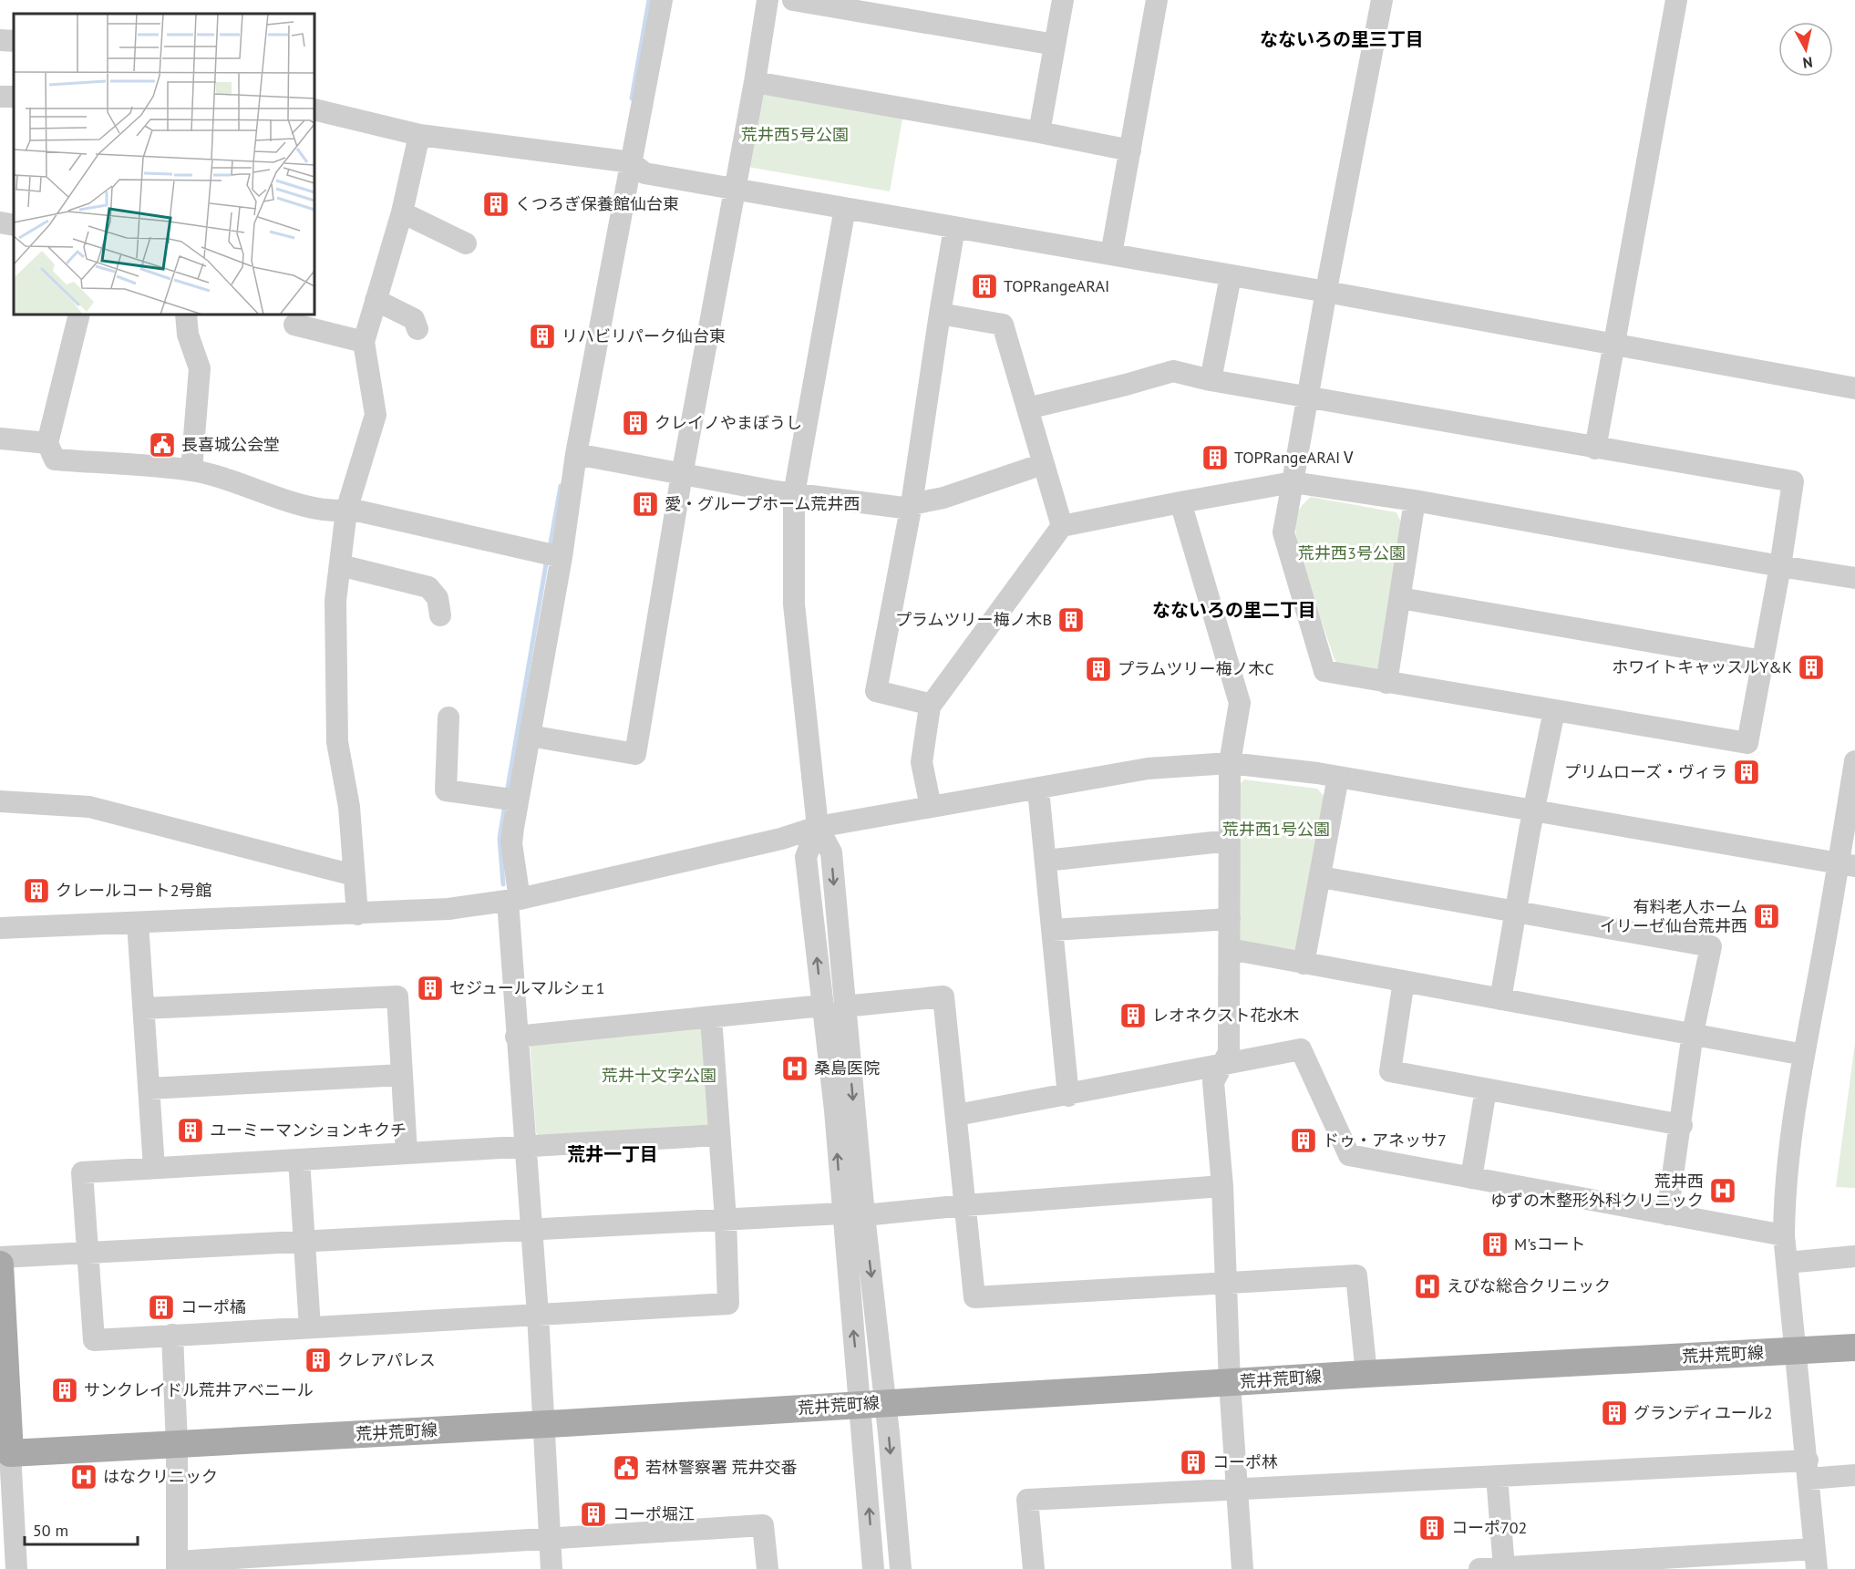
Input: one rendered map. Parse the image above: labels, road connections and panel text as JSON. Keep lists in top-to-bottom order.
{
  "streets": {
    "main road": ["荒井荒町線"]
  },
  "districts": ["なないろの里三丁目", "なないろの里二丁目", "荒井一丁目"],
  "parks": [
    "荒井西5号公園",
    "荒井西3号公園",
    "荒井西1号公園",
    "荒井十文字公園"
  ],
  "places": {
    "building": [
      "くつろぎ保養館仙台東",
      "TOPRangeARAI",
      "リハビリパーク仙台東",
      "クレイノやまぼうし",
      "TOPRangeARAIⅤ",
      "愛・グループホーム荒井西",
      "プラムツリー梅ノ木B",
      "ホワイトキャッスルY&K",
      "プラムツリー梅ノ木C",
      "プリムローズ・ヴィラ",
      "クレールコート2号館",
      "有料老人ホーム イリーゼ仙台荒井西",
      "セジュールマルシェ1",
      "レオネクスト花水木",
      "ユーミーマンションキクチ",
      "ドゥ・アネッサ7",
      "M'sコート",
      "コーポ橘",
      "クレアパレス",
      "サンクレイドル荒井アベニール",
      "グランディユール2",
      "コーポ林",
      "コーポ堀江",
      "コーポ702"
    ],
    "public building": ["長喜城公会堂", "若林警察署 荒井交番"],
    "hospital": [
      "桑島医院",
      "荒井西 ゆずの木整形外科クリニック",
      "えびな総合クリニック",
      "はなクリニック"
    ]
  },
  "scale_bar": "50 m",
  "north": "bottom"
}
